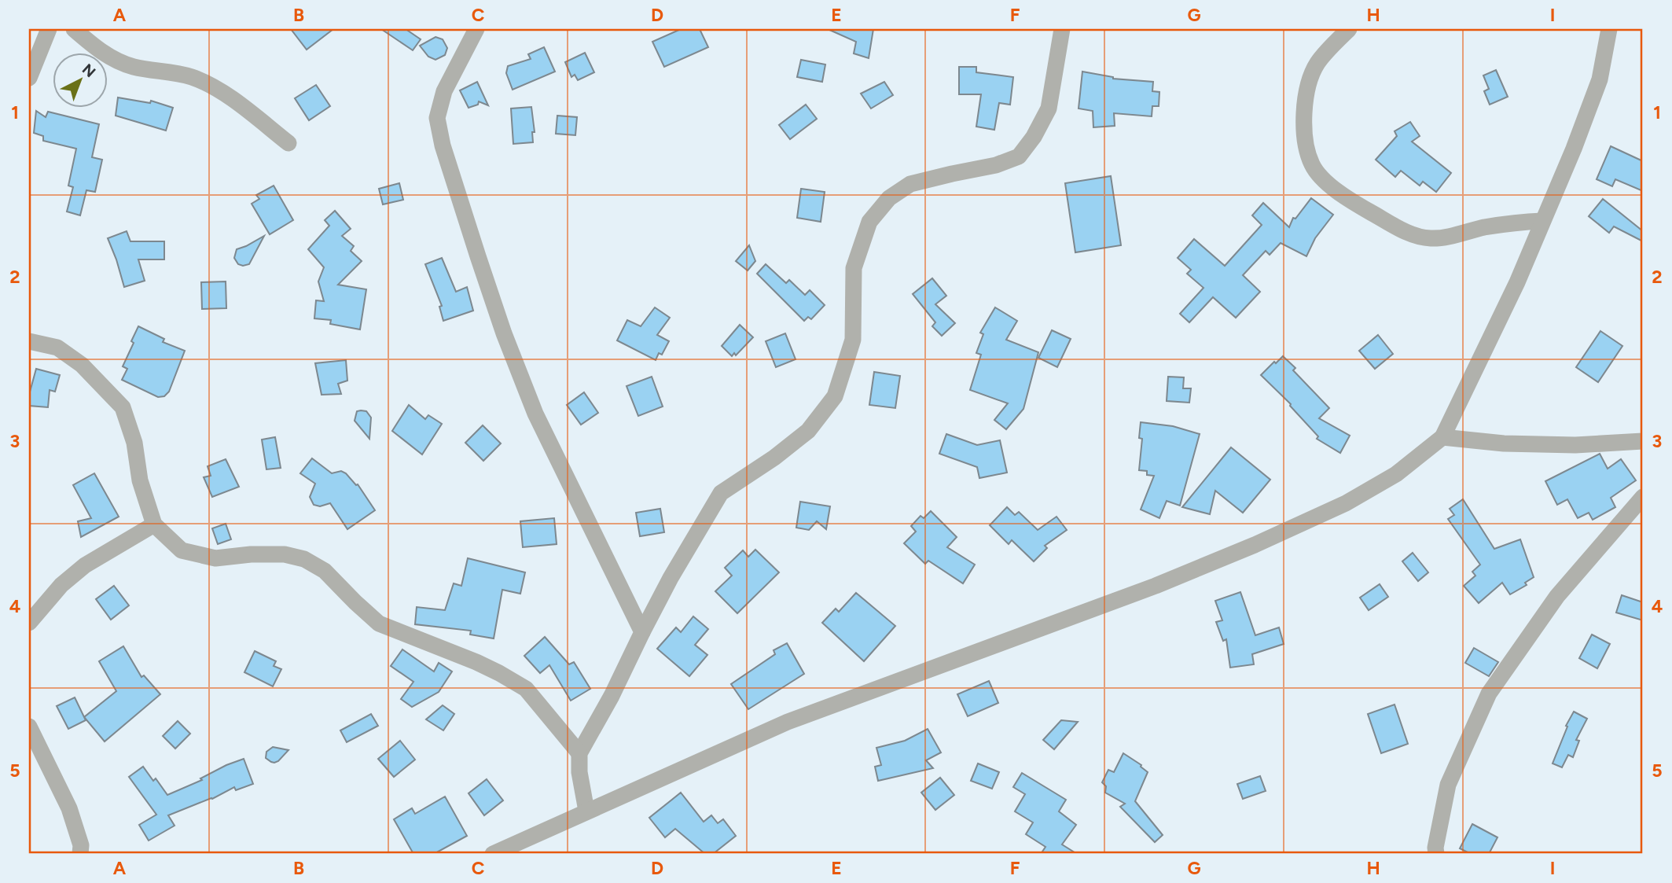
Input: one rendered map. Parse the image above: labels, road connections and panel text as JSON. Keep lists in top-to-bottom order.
{
  "north": "top right",
  "grid": {
    "columns": [
      "A",
      "B",
      "C",
      "D",
      "E",
      "F",
      "G",
      "H",
      "I"
    ],
    "rows": [
      "1",
      "2",
      "3",
      "4",
      "5"
    ]
  }
}
